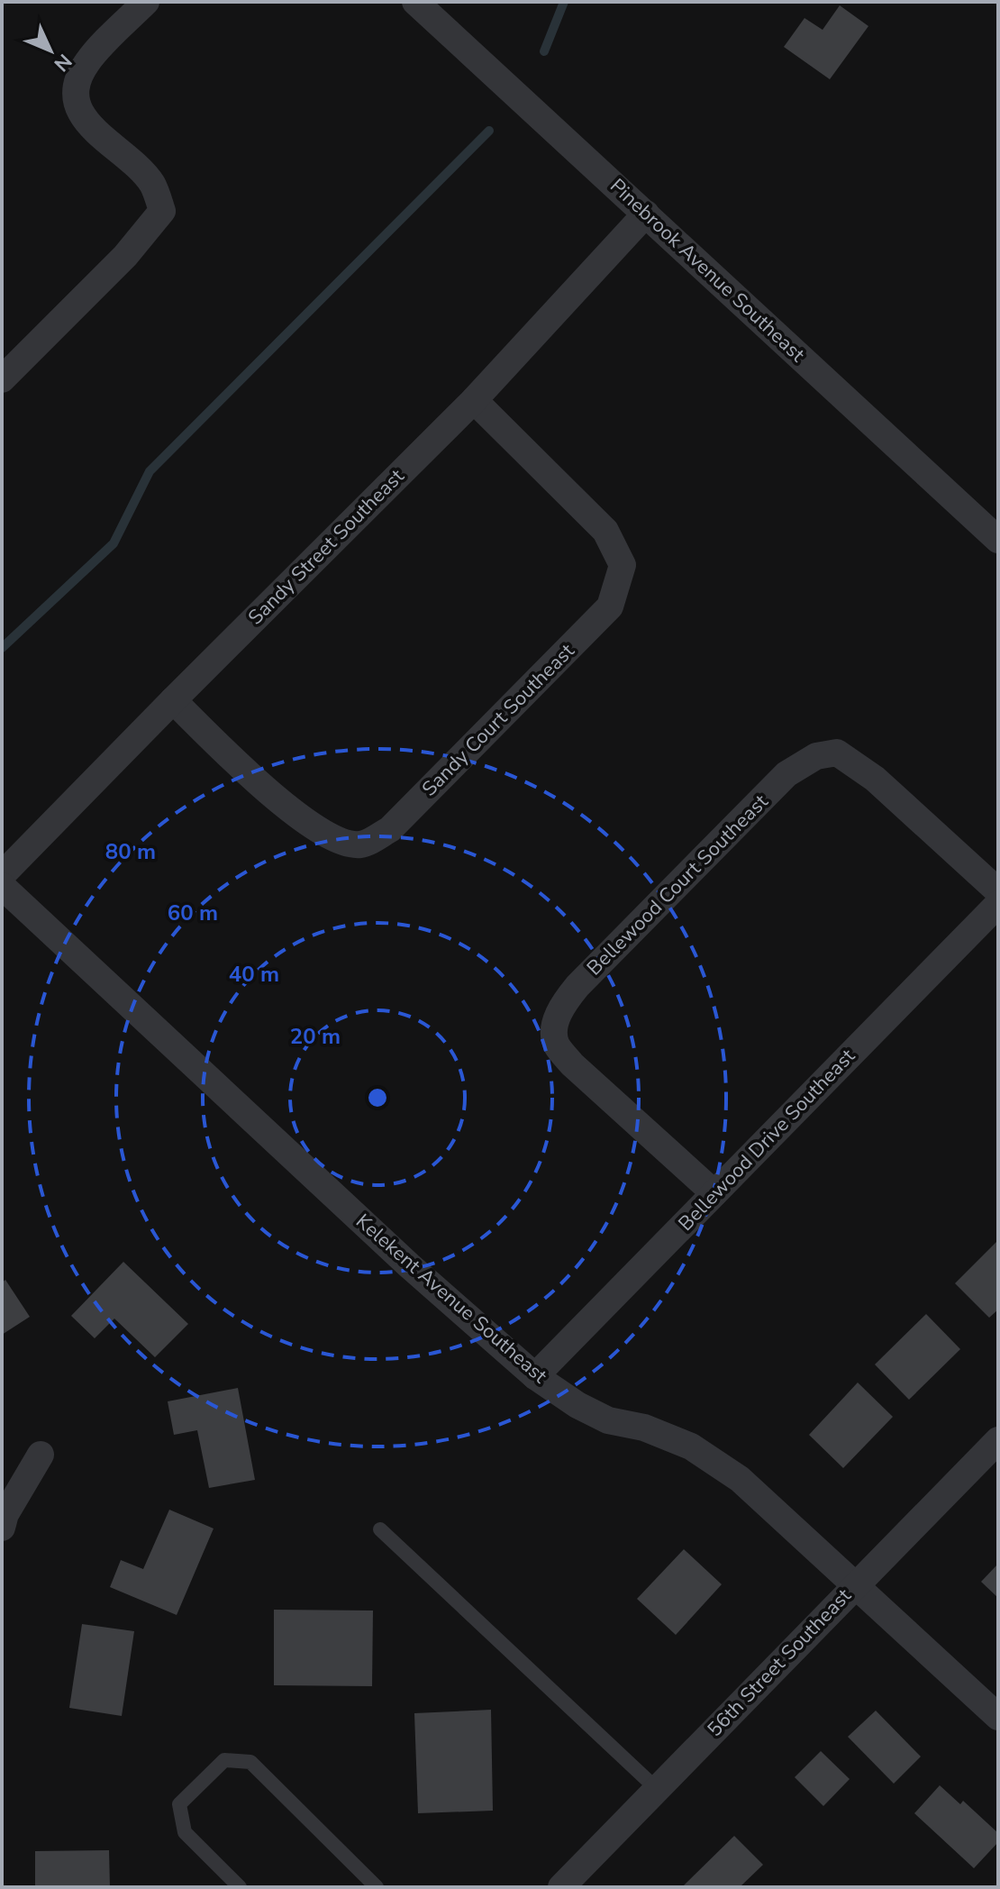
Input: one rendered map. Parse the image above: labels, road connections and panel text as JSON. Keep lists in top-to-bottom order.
{
  "streets": {
    "street": [
      "Pinebrook Avenue Southeast",
      "Sandy Street Southeast",
      "Sandy Court Southeast",
      "Bellewood Court Southeast",
      "Bellewood Drive Southeast",
      "Kelekent Avenue Southeast",
      "56th Street Southeast"
    ]
  },
  "crossings": [
    ["Pinebrook Avenue Southeast", "Sandy Street Southeast"],
    ["Sandy Street Southeast", "Sandy Court Southeast"],
    ["Bellewood Court Southeast", "Bellewood Drive Southeast"],
    ["Bellewood Drive Southeast", "Kelekent Avenue Southeast"],
    ["Kelekent Avenue Southeast", "56th Street Southeast"]
  ],
  "north": "bottom right",
  "rings": [
    "80 m",
    "60 m",
    "40 m",
    "20 m"
  ]
}
